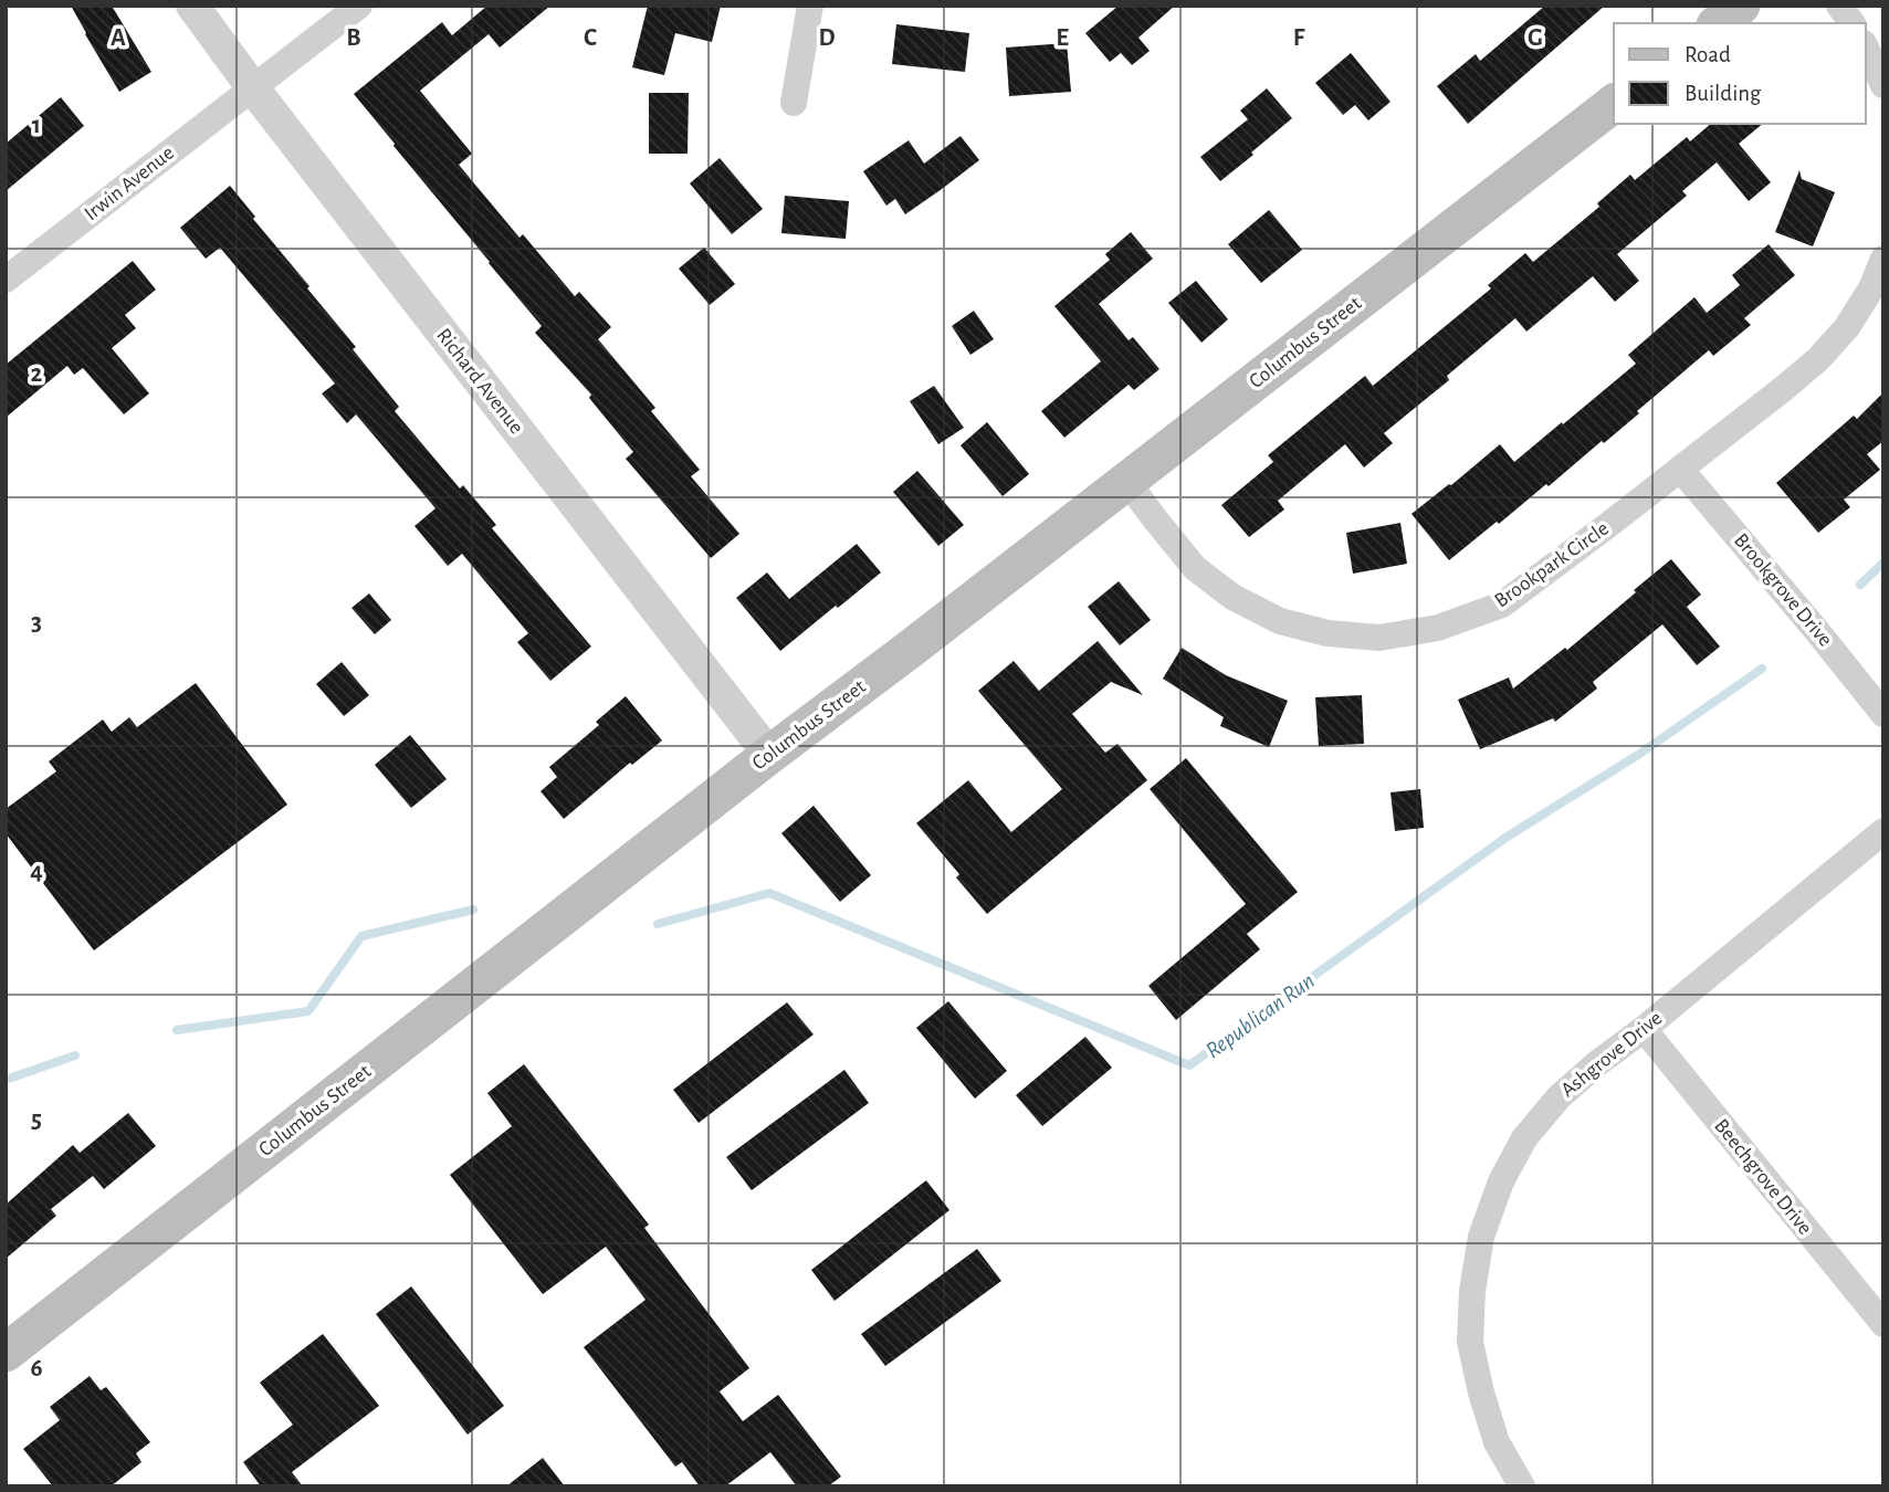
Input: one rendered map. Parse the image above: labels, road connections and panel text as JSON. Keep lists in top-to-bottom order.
{
  "streets": {
    "main road": ["Columbus Street"],
    "street": [
      "Irwin Avenue",
      "Richard Avenue",
      "Brookpark Circle",
      "Brookgrove Drive",
      "Ashgrove Drive",
      "Beechgrove Drive"
    ]
  },
  "crossings": [
    ["Irwin Avenue", "Richard Avenue"],
    ["Columbus Street", "Richard Avenue"],
    ["Columbus Street", "Brookpark Circle"],
    ["Brookpark Circle", "Brookgrove Drive"],
    ["Ashgrove Drive", "Beechgrove Drive"]
  ],
  "water": ["Republican Run"],
  "legend": ["Road", "Building"],
  "grid": {
    "columns": [
      "A",
      "B",
      "C",
      "D",
      "E",
      "F",
      "G"
    ],
    "rows": [
      "1",
      "2",
      "3",
      "4",
      "5",
      "6"
    ]
  }
}
